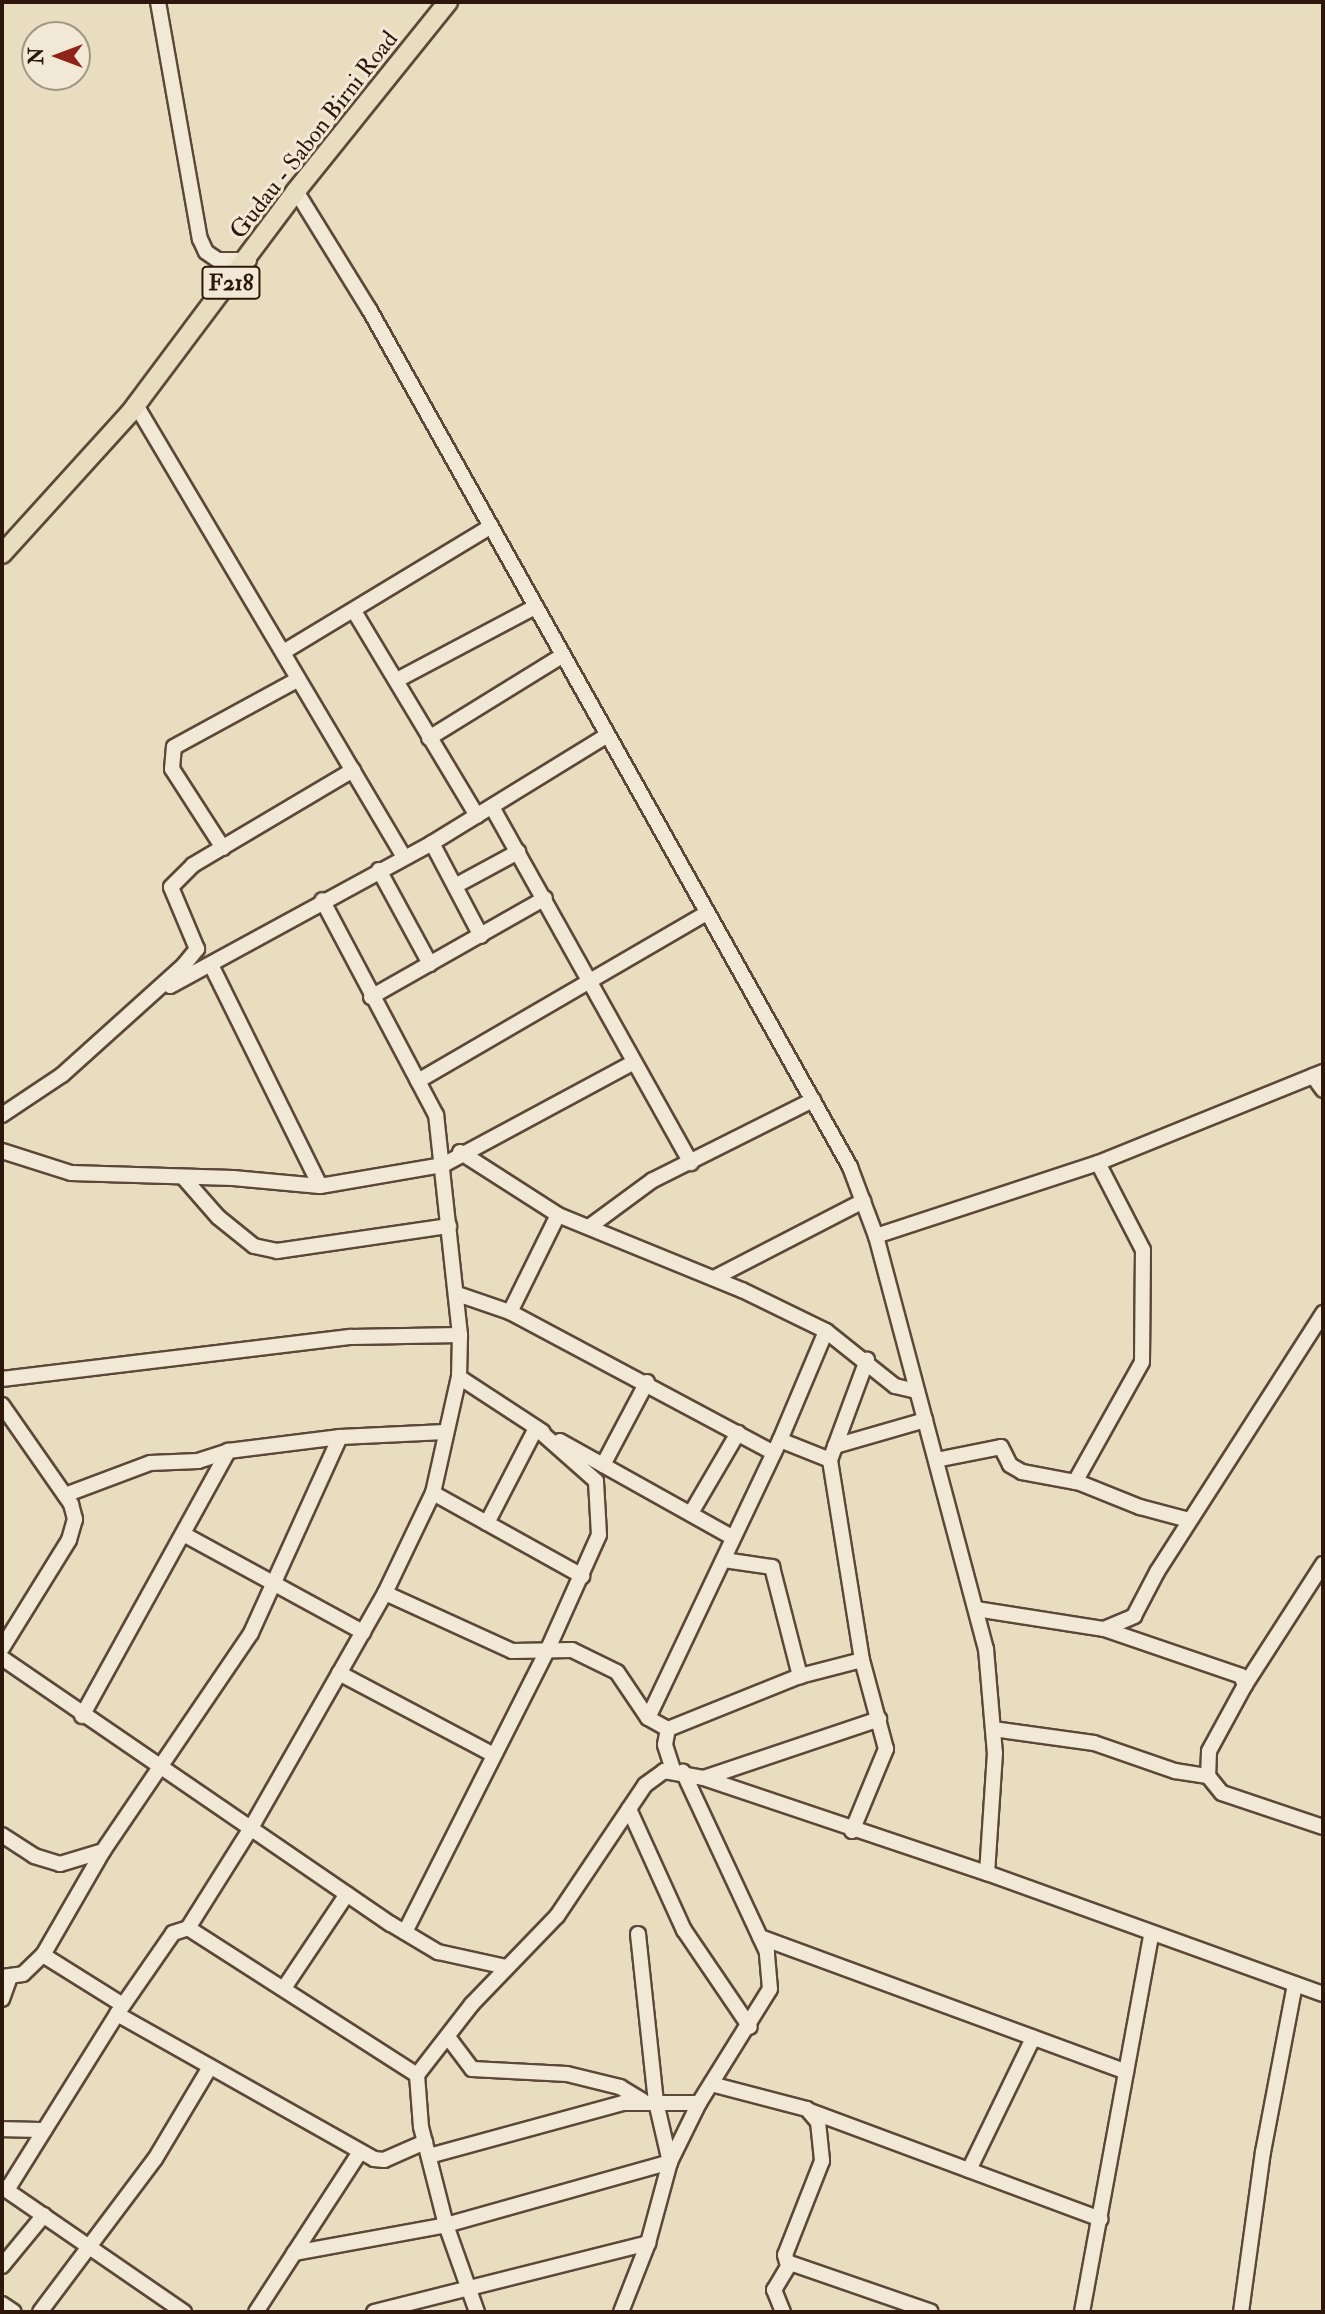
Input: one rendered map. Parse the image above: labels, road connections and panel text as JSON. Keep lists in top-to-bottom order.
{
  "streets": {
    "main road": ["Gudau - Sabon Birni Road", "F218"]
  },
  "north": "left"
}
